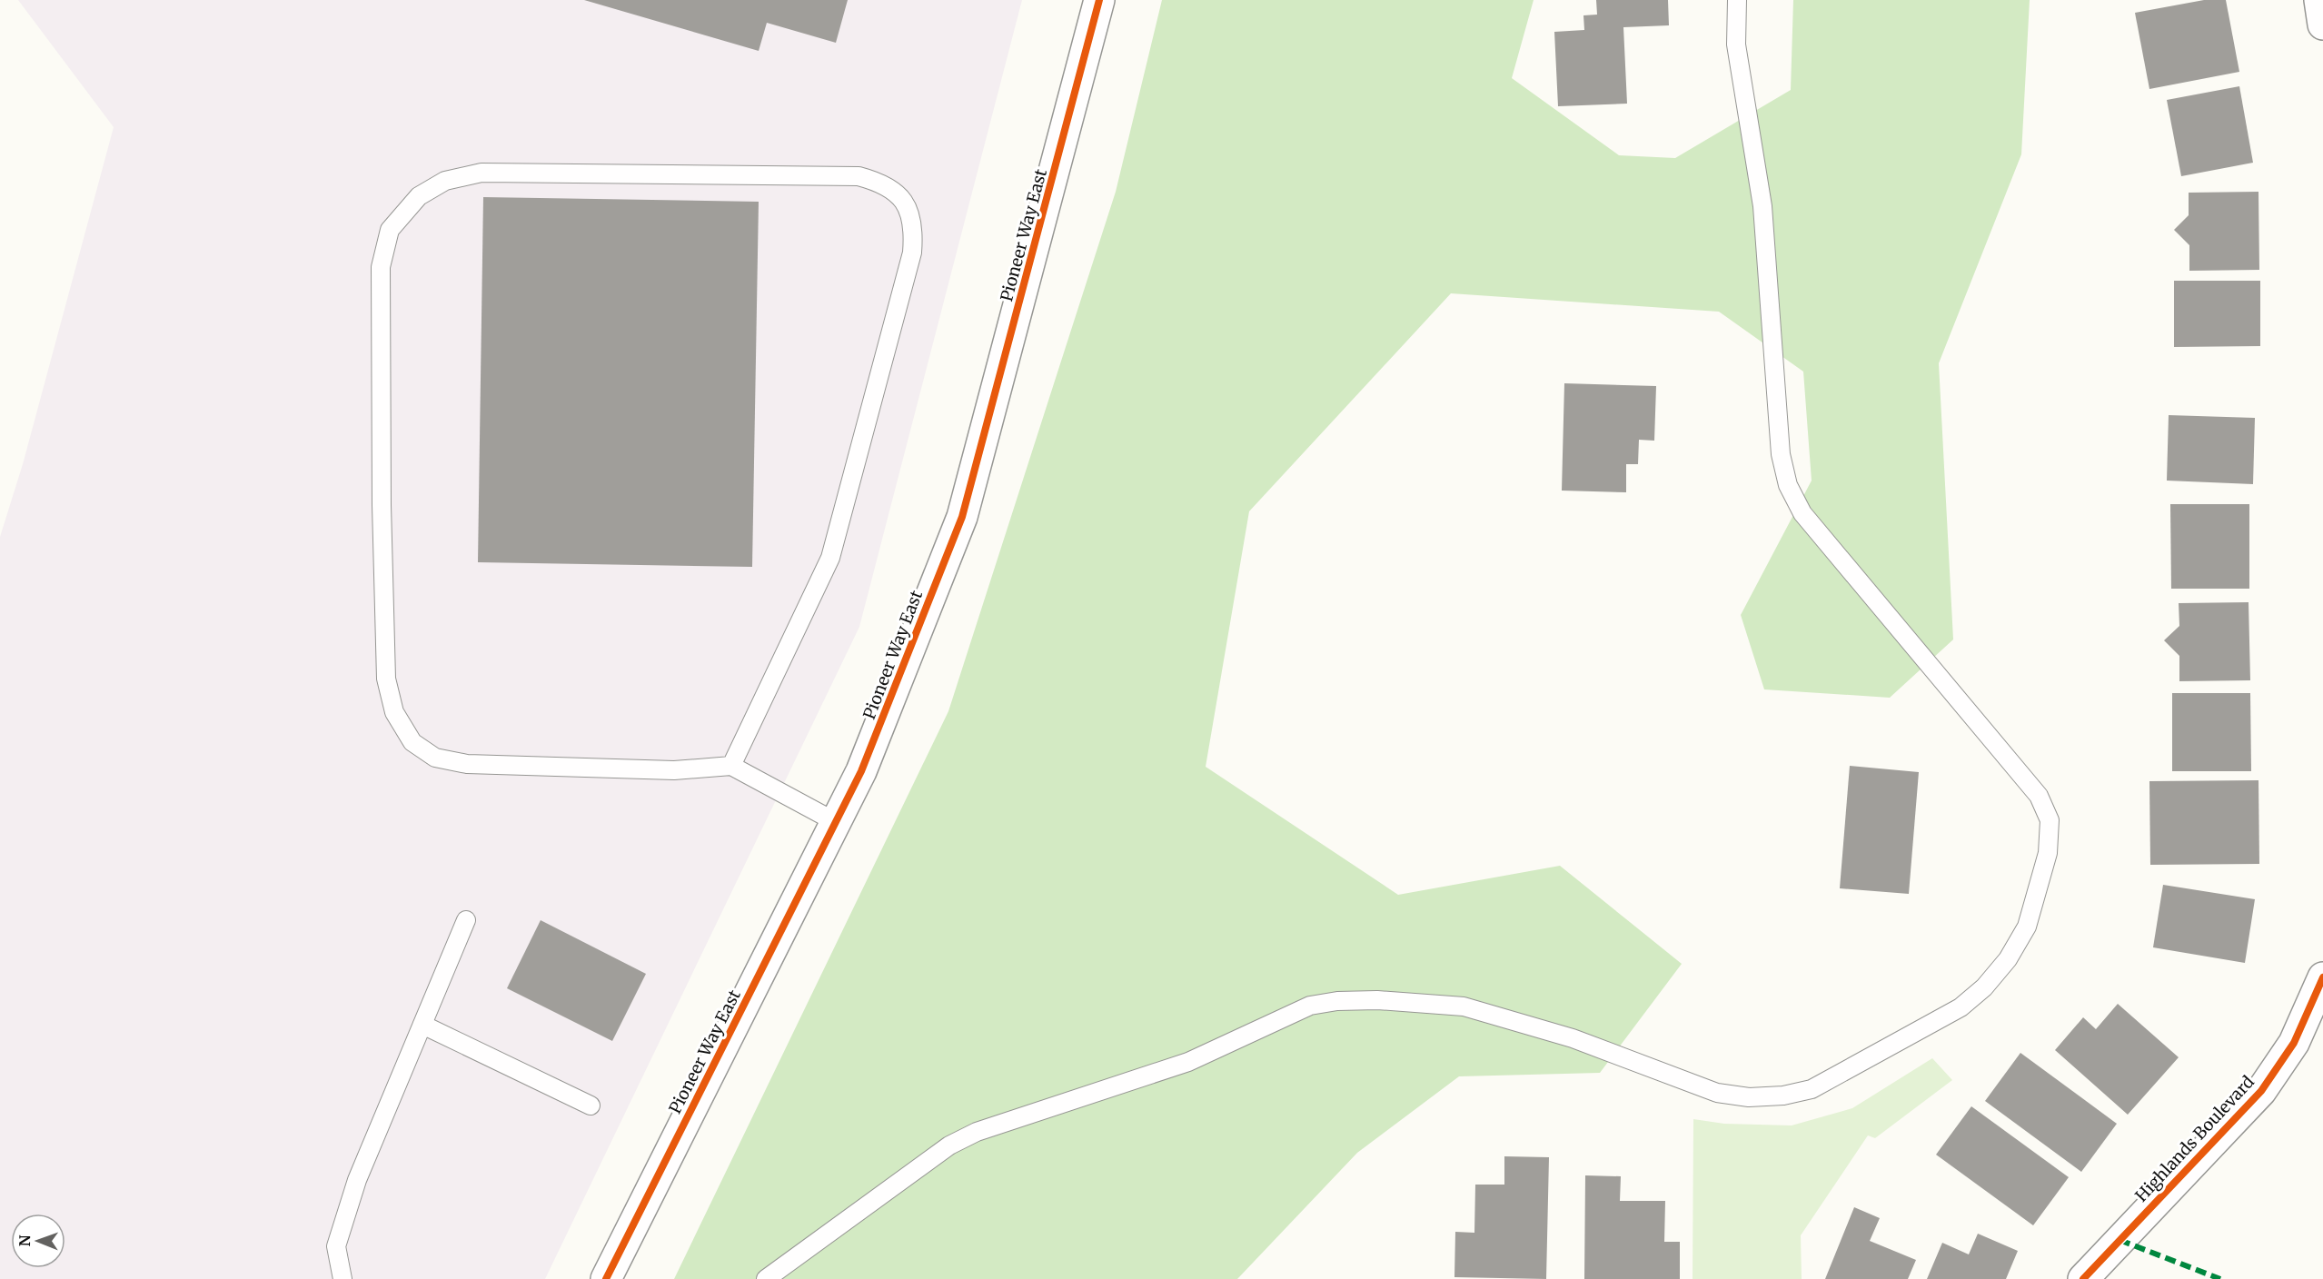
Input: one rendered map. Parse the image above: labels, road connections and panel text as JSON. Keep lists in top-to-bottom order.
{
  "streets": {
    "street": ["Pioneer Way East", "Highlands Boulevard"]
  },
  "north": "left"
}
